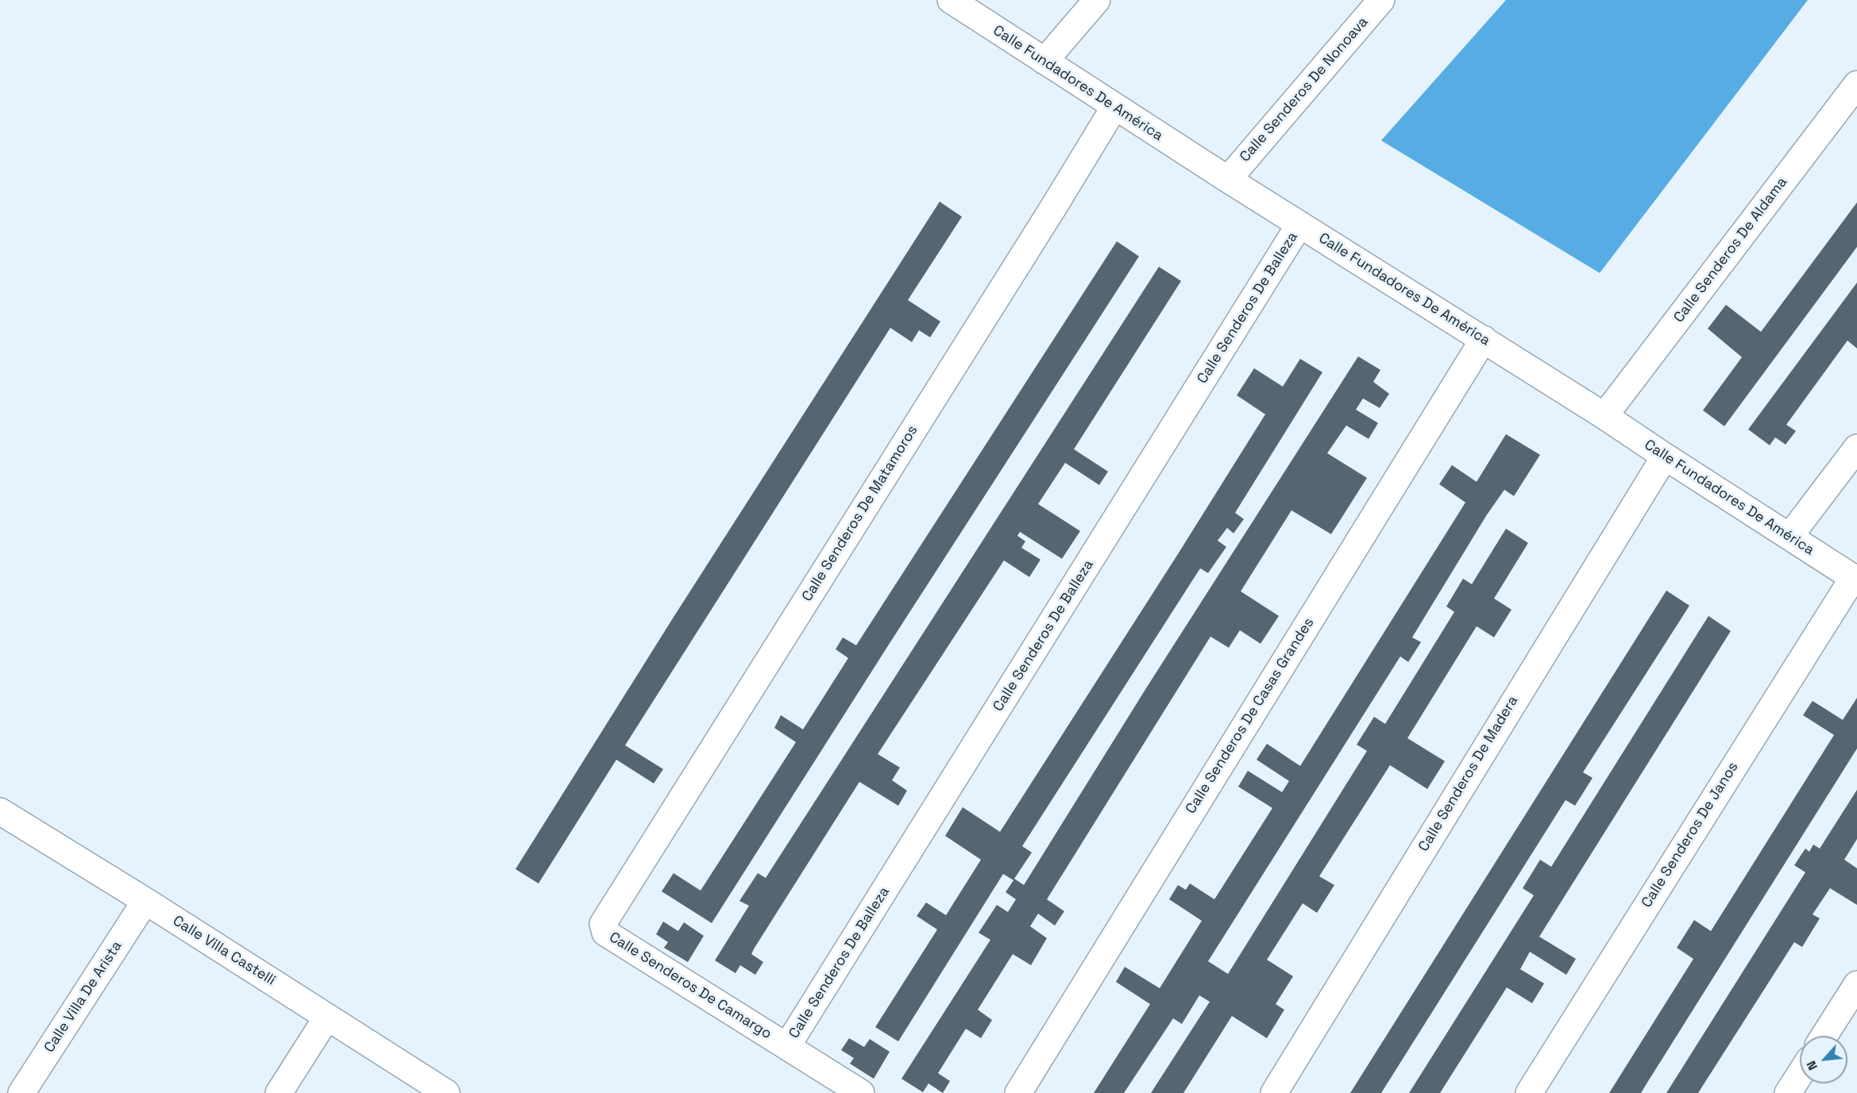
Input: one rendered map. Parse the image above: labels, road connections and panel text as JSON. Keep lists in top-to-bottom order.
{
  "streets": {
    "street": [
      "Calle Fundadores De América",
      "Calle Senderos De Nonoava",
      "Calle Senderos De Aldama",
      "Calle Senderos De Balleza",
      "Calle Senderos De Matamoros",
      "Calle Senderos De Casas Grandes",
      "Calle Senderos De Madera",
      "Calle Senderos De Janos",
      "Calle Villa Castelli",
      "Calle Senderos De Camargo",
      "Calle Villa De Arista"
    ]
  },
  "crossings": [
    ["Calle Fundadores De América", "Calle Senderos De Nonoava"],
    ["Calle Fundadores De América", "Calle Senderos De Aldama"],
    ["Calle Fundadores De América", "Calle Senderos De Balleza"],
    ["Calle Fundadores De América", "Calle Senderos De Matamoros"],
    ["Calle Fundadores De América", "Calle Senderos De Casas Grandes"],
    ["Calle Fundadores De América", "Calle Senderos De Madera"],
    ["Calle Fundadores De América", "Calle Senderos De Janos"],
    ["Calle Senderos De Balleza", "Calle Senderos De Camargo"],
    ["Calle Senderos De Matamoros", "Calle Senderos De Camargo"],
    ["Calle Villa Castelli", "Calle Villa De Arista"]
  ],
  "north": "bottom left"
}
